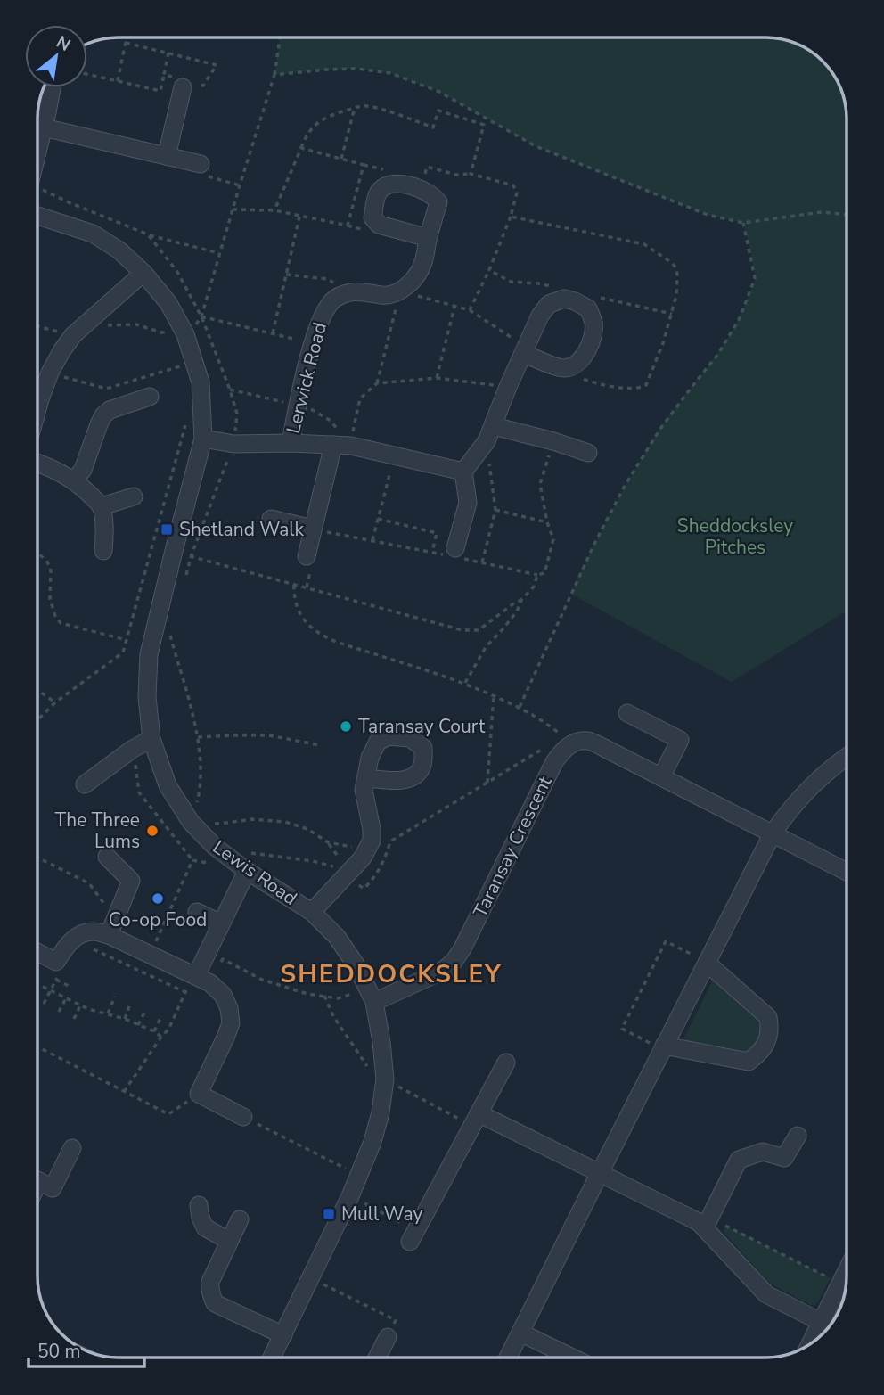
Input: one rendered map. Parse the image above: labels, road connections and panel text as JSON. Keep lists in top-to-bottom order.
{
  "streets": {
    "street": ["Lerwick Road", "Taransay Crescent", "Lewis Road"]
  },
  "crossings": [
    ["Taransay Crescent", "Lewis Road"]
  ],
  "districts": ["SHEDDOCKSLEY"],
  "parks": ["Sheddocksley Pitches"],
  "places": {
    "transit": ["Shetland Walk", "Mull Way"],
    "other": ["Taransay Court", "The Three Lums", "Co-op Food"]
  },
  "scale_bar": "50 m",
  "north": "top right"
}
